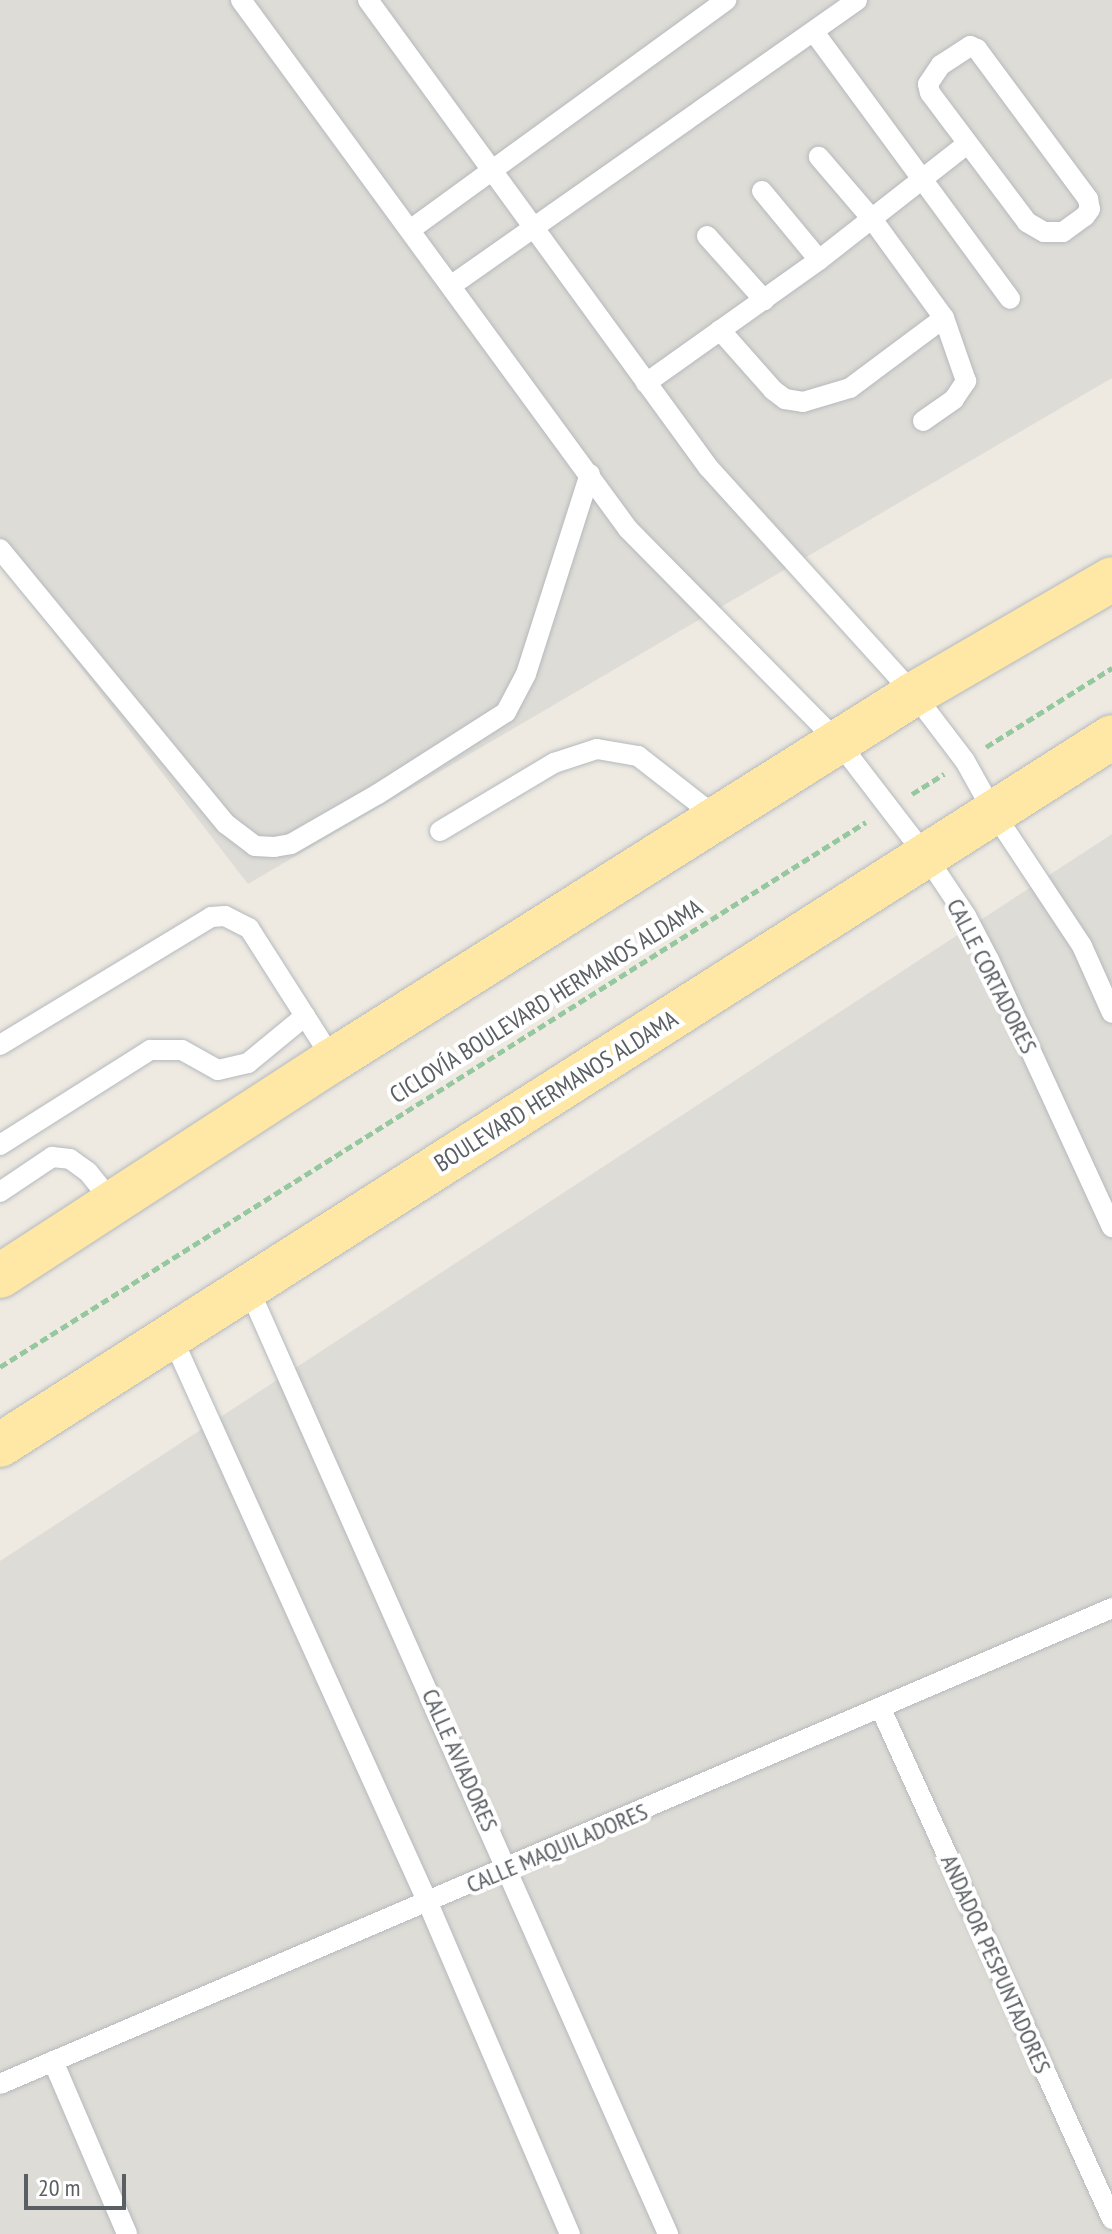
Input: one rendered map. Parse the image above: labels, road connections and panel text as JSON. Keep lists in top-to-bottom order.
{
  "streets": {
    "main road": ["BOULEVARD HERMANOS ALDAMA"],
    "lane": [
      "CALLE CORTADORES",
      "CALLE AVIADORES",
      "CALLE MAQUILADORES",
      "ANDADOR PESPUNTADORES"
    ],
    "path": ["CICLOVÍA BOULEVARD HERMANOS ALDAMA"]
  },
  "crossings": [
    ["CALLE CORTADORES", "CICLOVÍA BOULEVARD HERMANOS ALDAMA"],
    ["CALLE CORTADORES", "BOULEVARD HERMANOS ALDAMA"],
    ["BOULEVARD HERMANOS ALDAMA", "CALLE AVIADORES"],
    ["CALLE AVIADORES", "CALLE MAQUILADORES"],
    ["CALLE MAQUILADORES", "ANDADOR PESPUNTADORES"]
  ],
  "scale_bar": "20 m"
}
